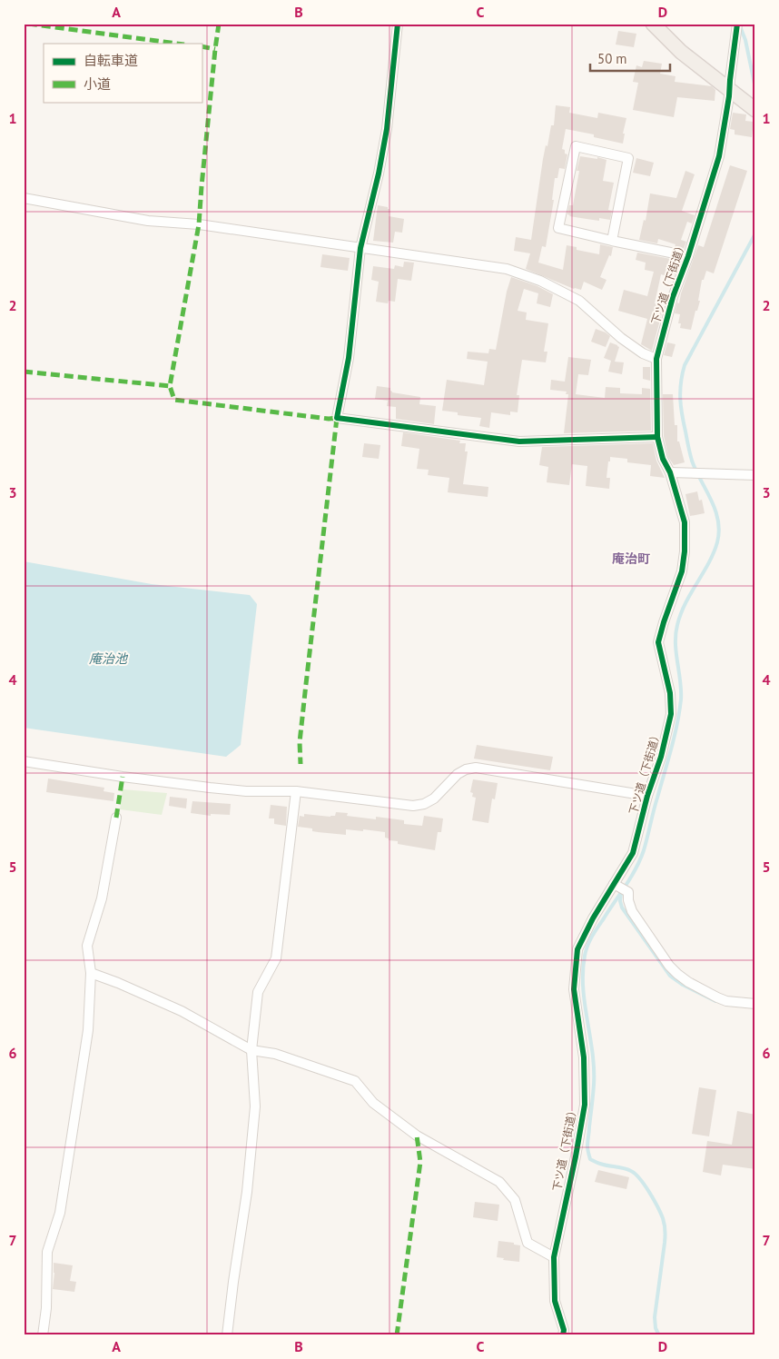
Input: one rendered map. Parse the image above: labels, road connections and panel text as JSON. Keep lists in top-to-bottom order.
{
  "streets": {
    "street": ["下ツ道（下街道）"]
  },
  "districts": ["庵治町"],
  "water": ["庵治池"],
  "legend": ["自転車道", "小道"],
  "scale_bar": "50 m",
  "grid": {
    "columns": [
      "A",
      "B",
      "C",
      "D"
    ],
    "rows": [
      "1",
      "2",
      "3",
      "4",
      "5",
      "6",
      "7"
    ]
  }
}
